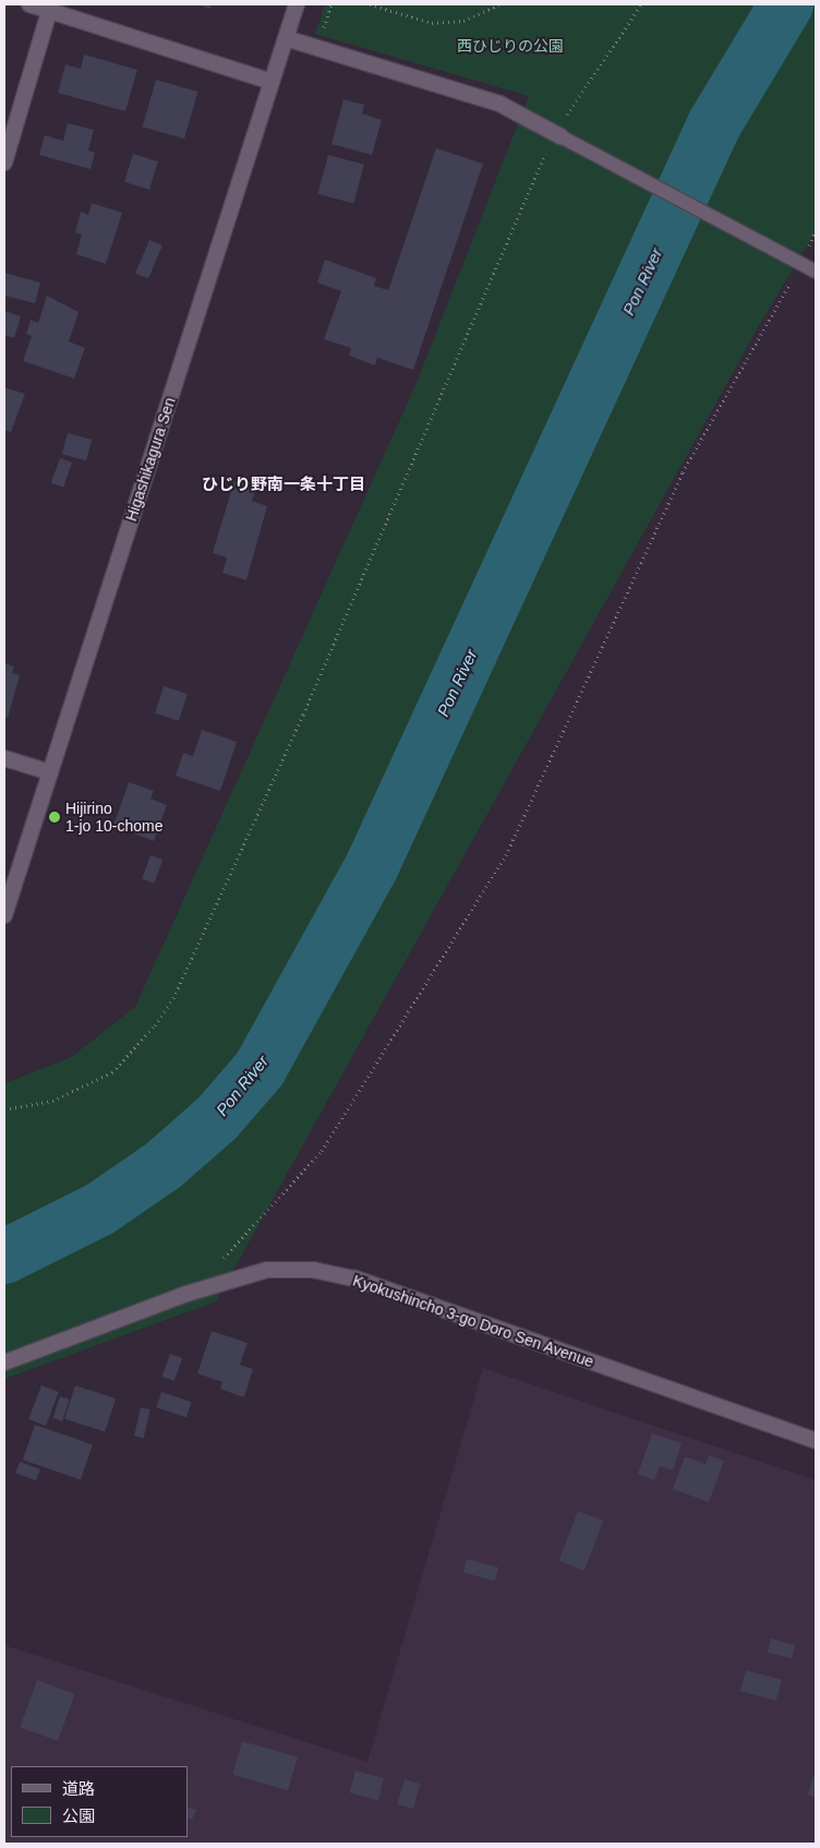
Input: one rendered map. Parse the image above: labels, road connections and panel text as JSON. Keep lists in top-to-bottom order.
{
  "streets": {
    "street": ["Higashikagura Sen", "Kyokushincho 3-go Doro Sen Avenue"]
  },
  "districts": ["ひじり野南一条十丁目"],
  "water": ["Pon River"],
  "parks": ["西ひじりの公園"],
  "places": ["Hijirino 1-jo 10-chome"],
  "legend": ["道路", "公園"]
}
